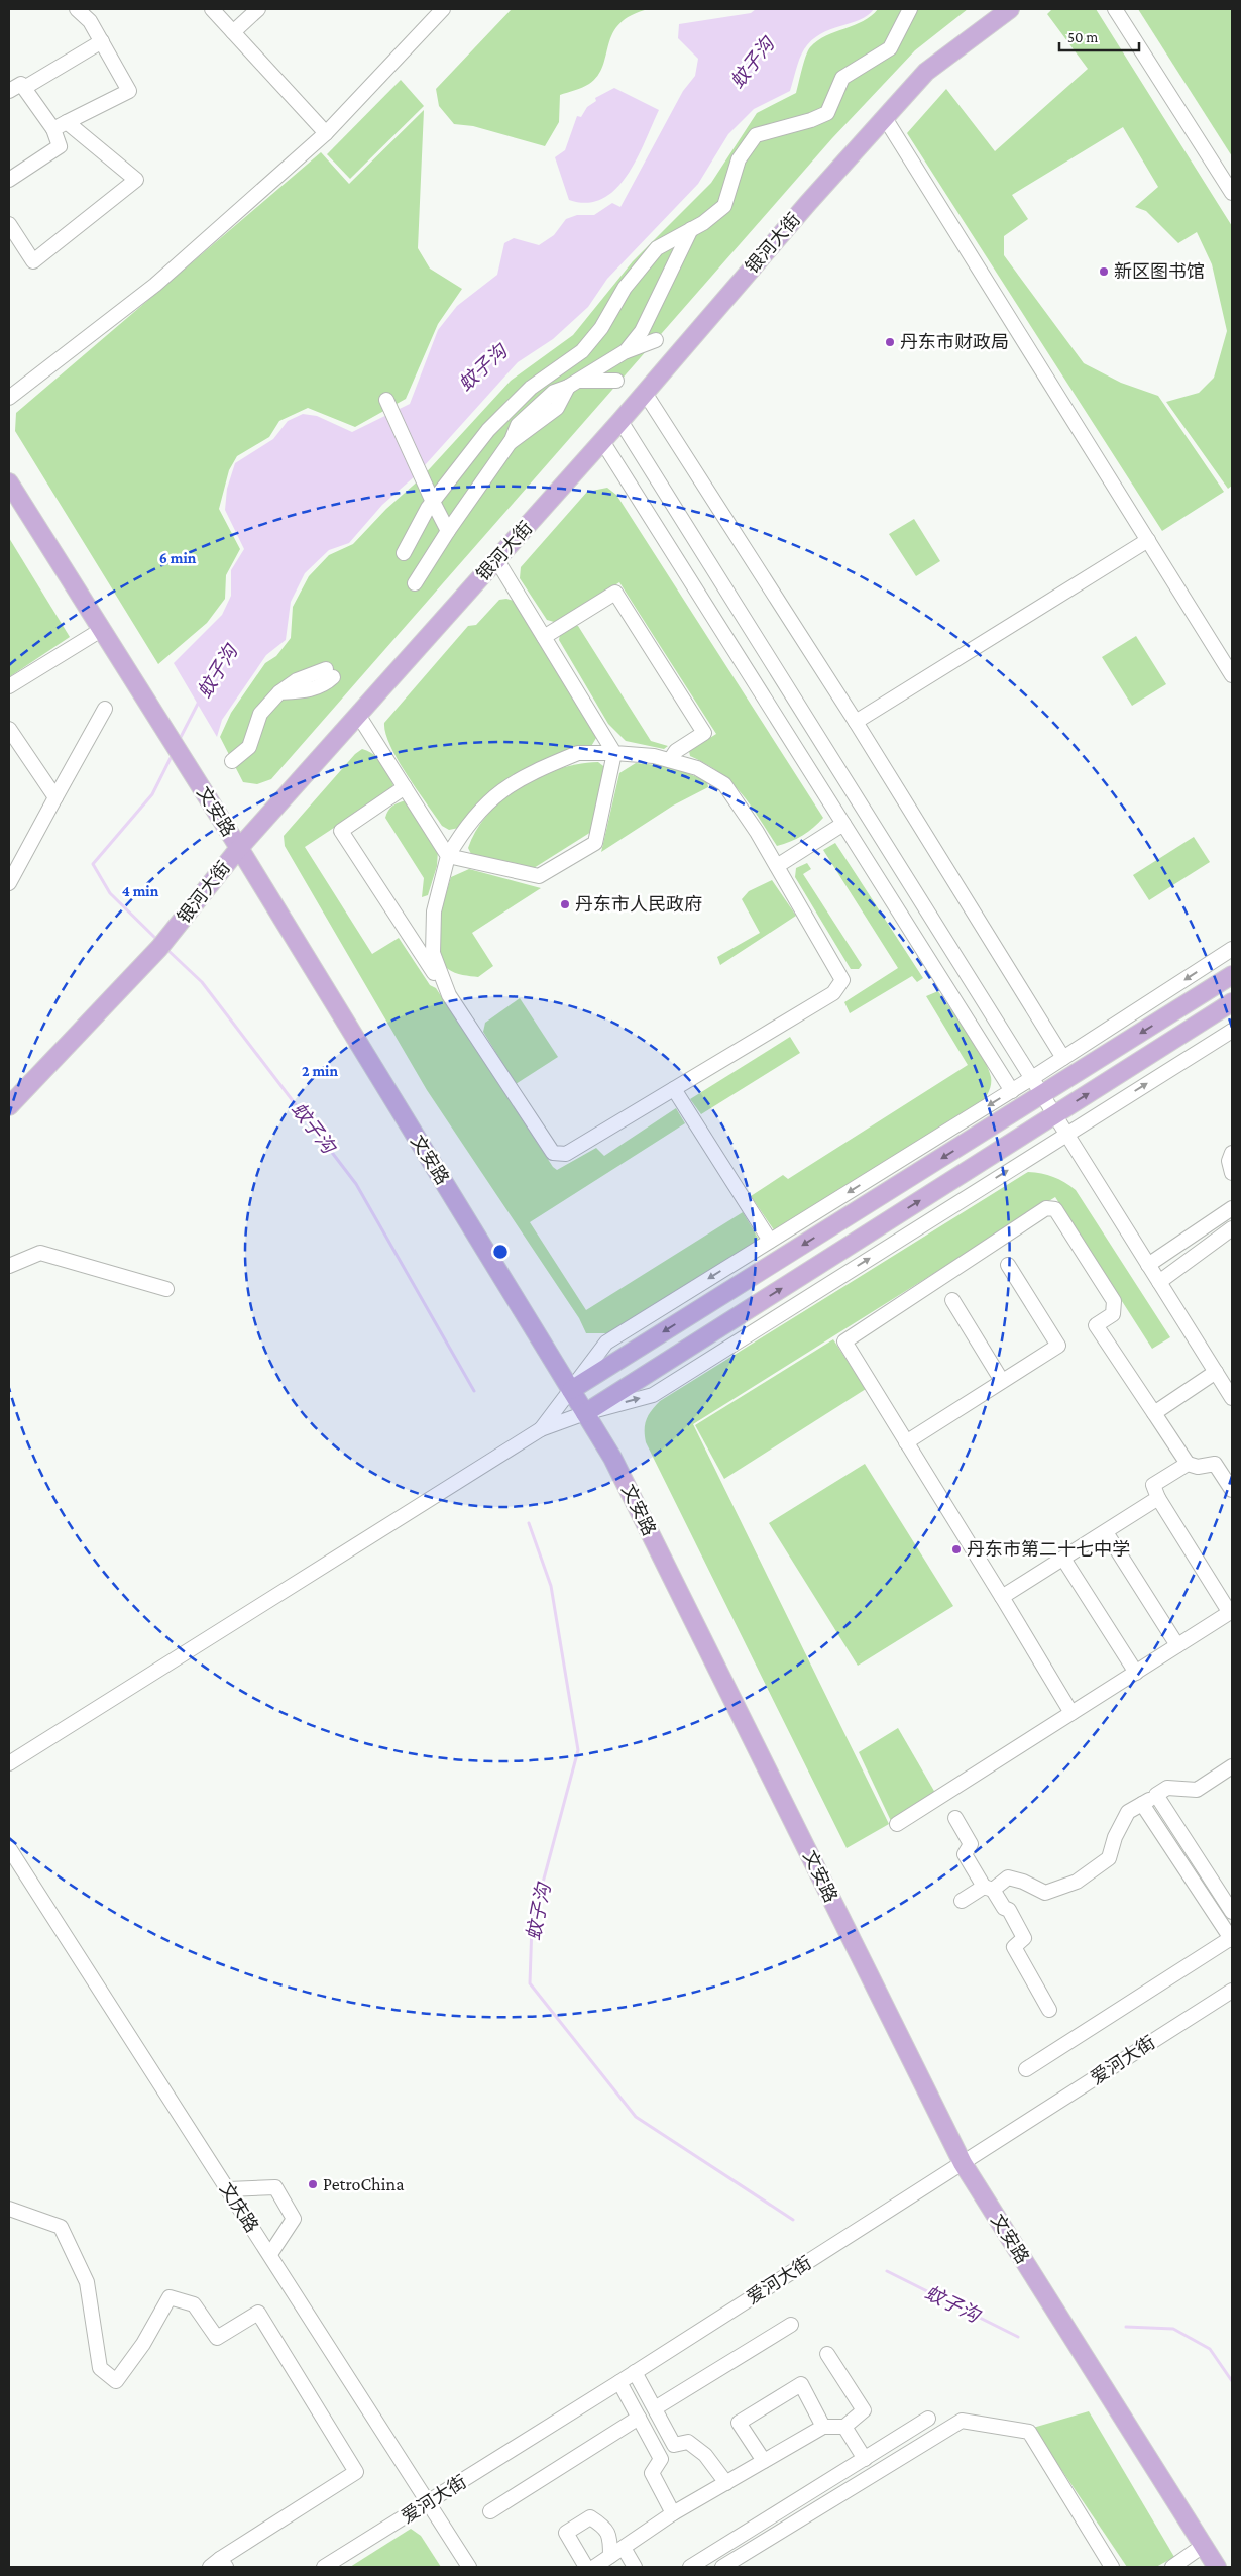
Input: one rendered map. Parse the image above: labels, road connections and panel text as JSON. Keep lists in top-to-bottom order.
{
  "streets": {
    "main road": ["银河大街", "文安路"],
    "street": ["爱河大街", "文庆路"]
  },
  "crossings": [
    ["银河大街", "文安路"],
    ["文安路", "爱河大街"],
    ["爱河大街", "文庆路"]
  ],
  "water": ["蚊子沟"],
  "places": [
    "新区图书馆",
    "丹东市财政局",
    "丹东市人民政府",
    "丹东市第二十七中学",
    "PetroChina"
  ],
  "scale_bar": "50 m",
  "rings": ["6 min", "4 min", "2 min"]
}
